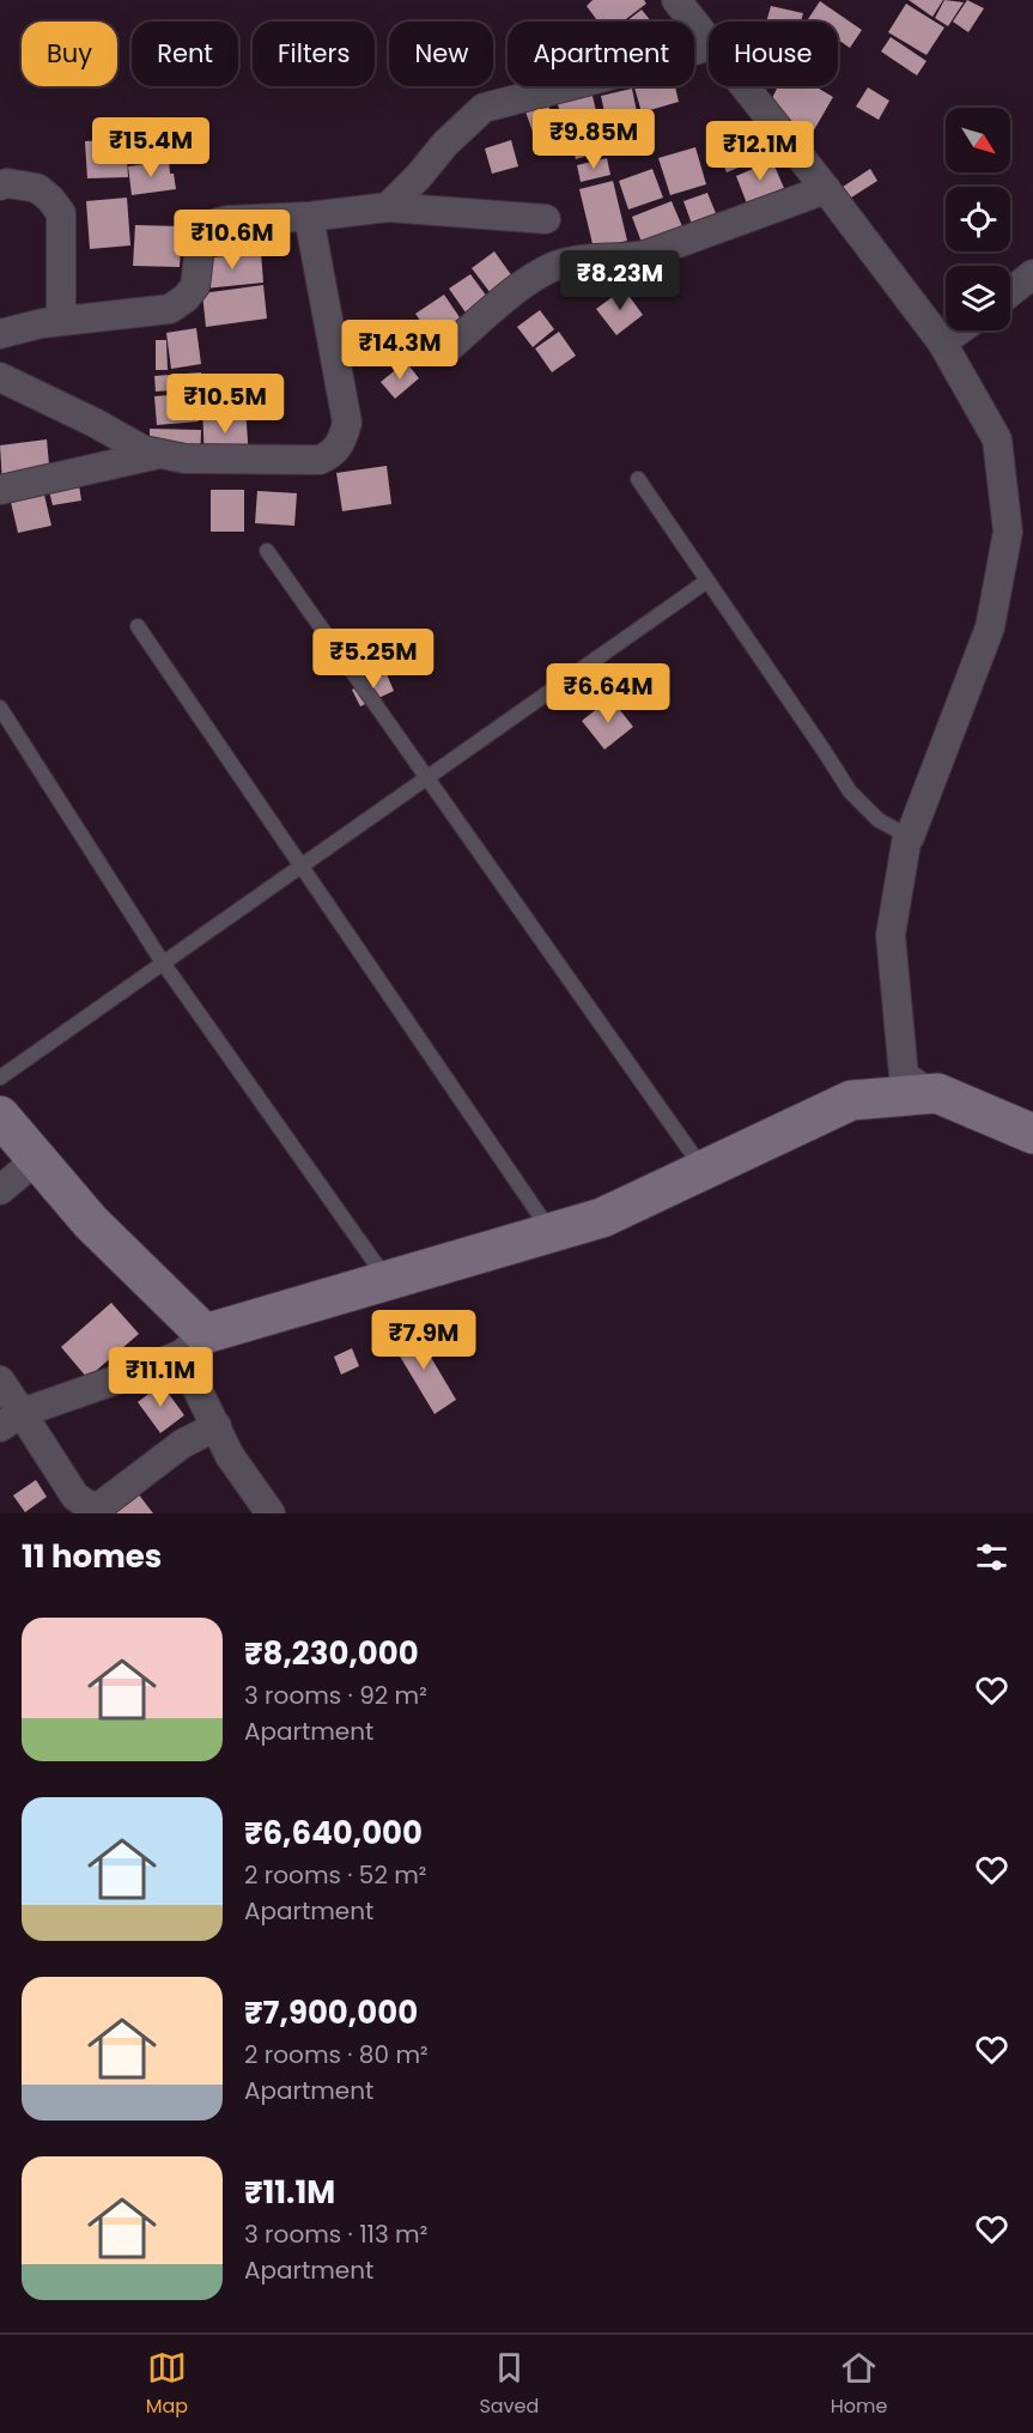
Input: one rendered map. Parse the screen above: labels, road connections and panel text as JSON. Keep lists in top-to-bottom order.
{
  "north": "bottom right",
  "page": {
    "chip": [
      "Buy",
      "Rent",
      "Filters",
      "New",
      "Apartment",
      "House"
    ],
    "price": [
      "₹9.85M",
      "₹15.4M",
      "₹12.1M",
      "₹10.6M",
      "₹8.23M",
      "₹14.3M",
      "₹10.5M",
      "₹5.25M",
      "₹6.64M",
      "₹7.9M",
      "₹11.1M"
    ],
    "heading": "11 homes",
    "list": [
      {
        "name": "₹8,230,000",
        "note": "3 rooms · 92 m² · Apartment"
      },
      {
        "name": "₹6,640,000",
        "note": "2 rooms · 52 m² · Apartment"
      },
      {
        "name": "₹7,900,000",
        "note": "2 rooms · 80 m² · Apartment"
      },
      {
        "name": "₹11.1M",
        "note": "3 rooms · 113 m² · Apartment"
      }
    ],
    "tabs": ["Map", "Saved", "Home"]
  }
}
